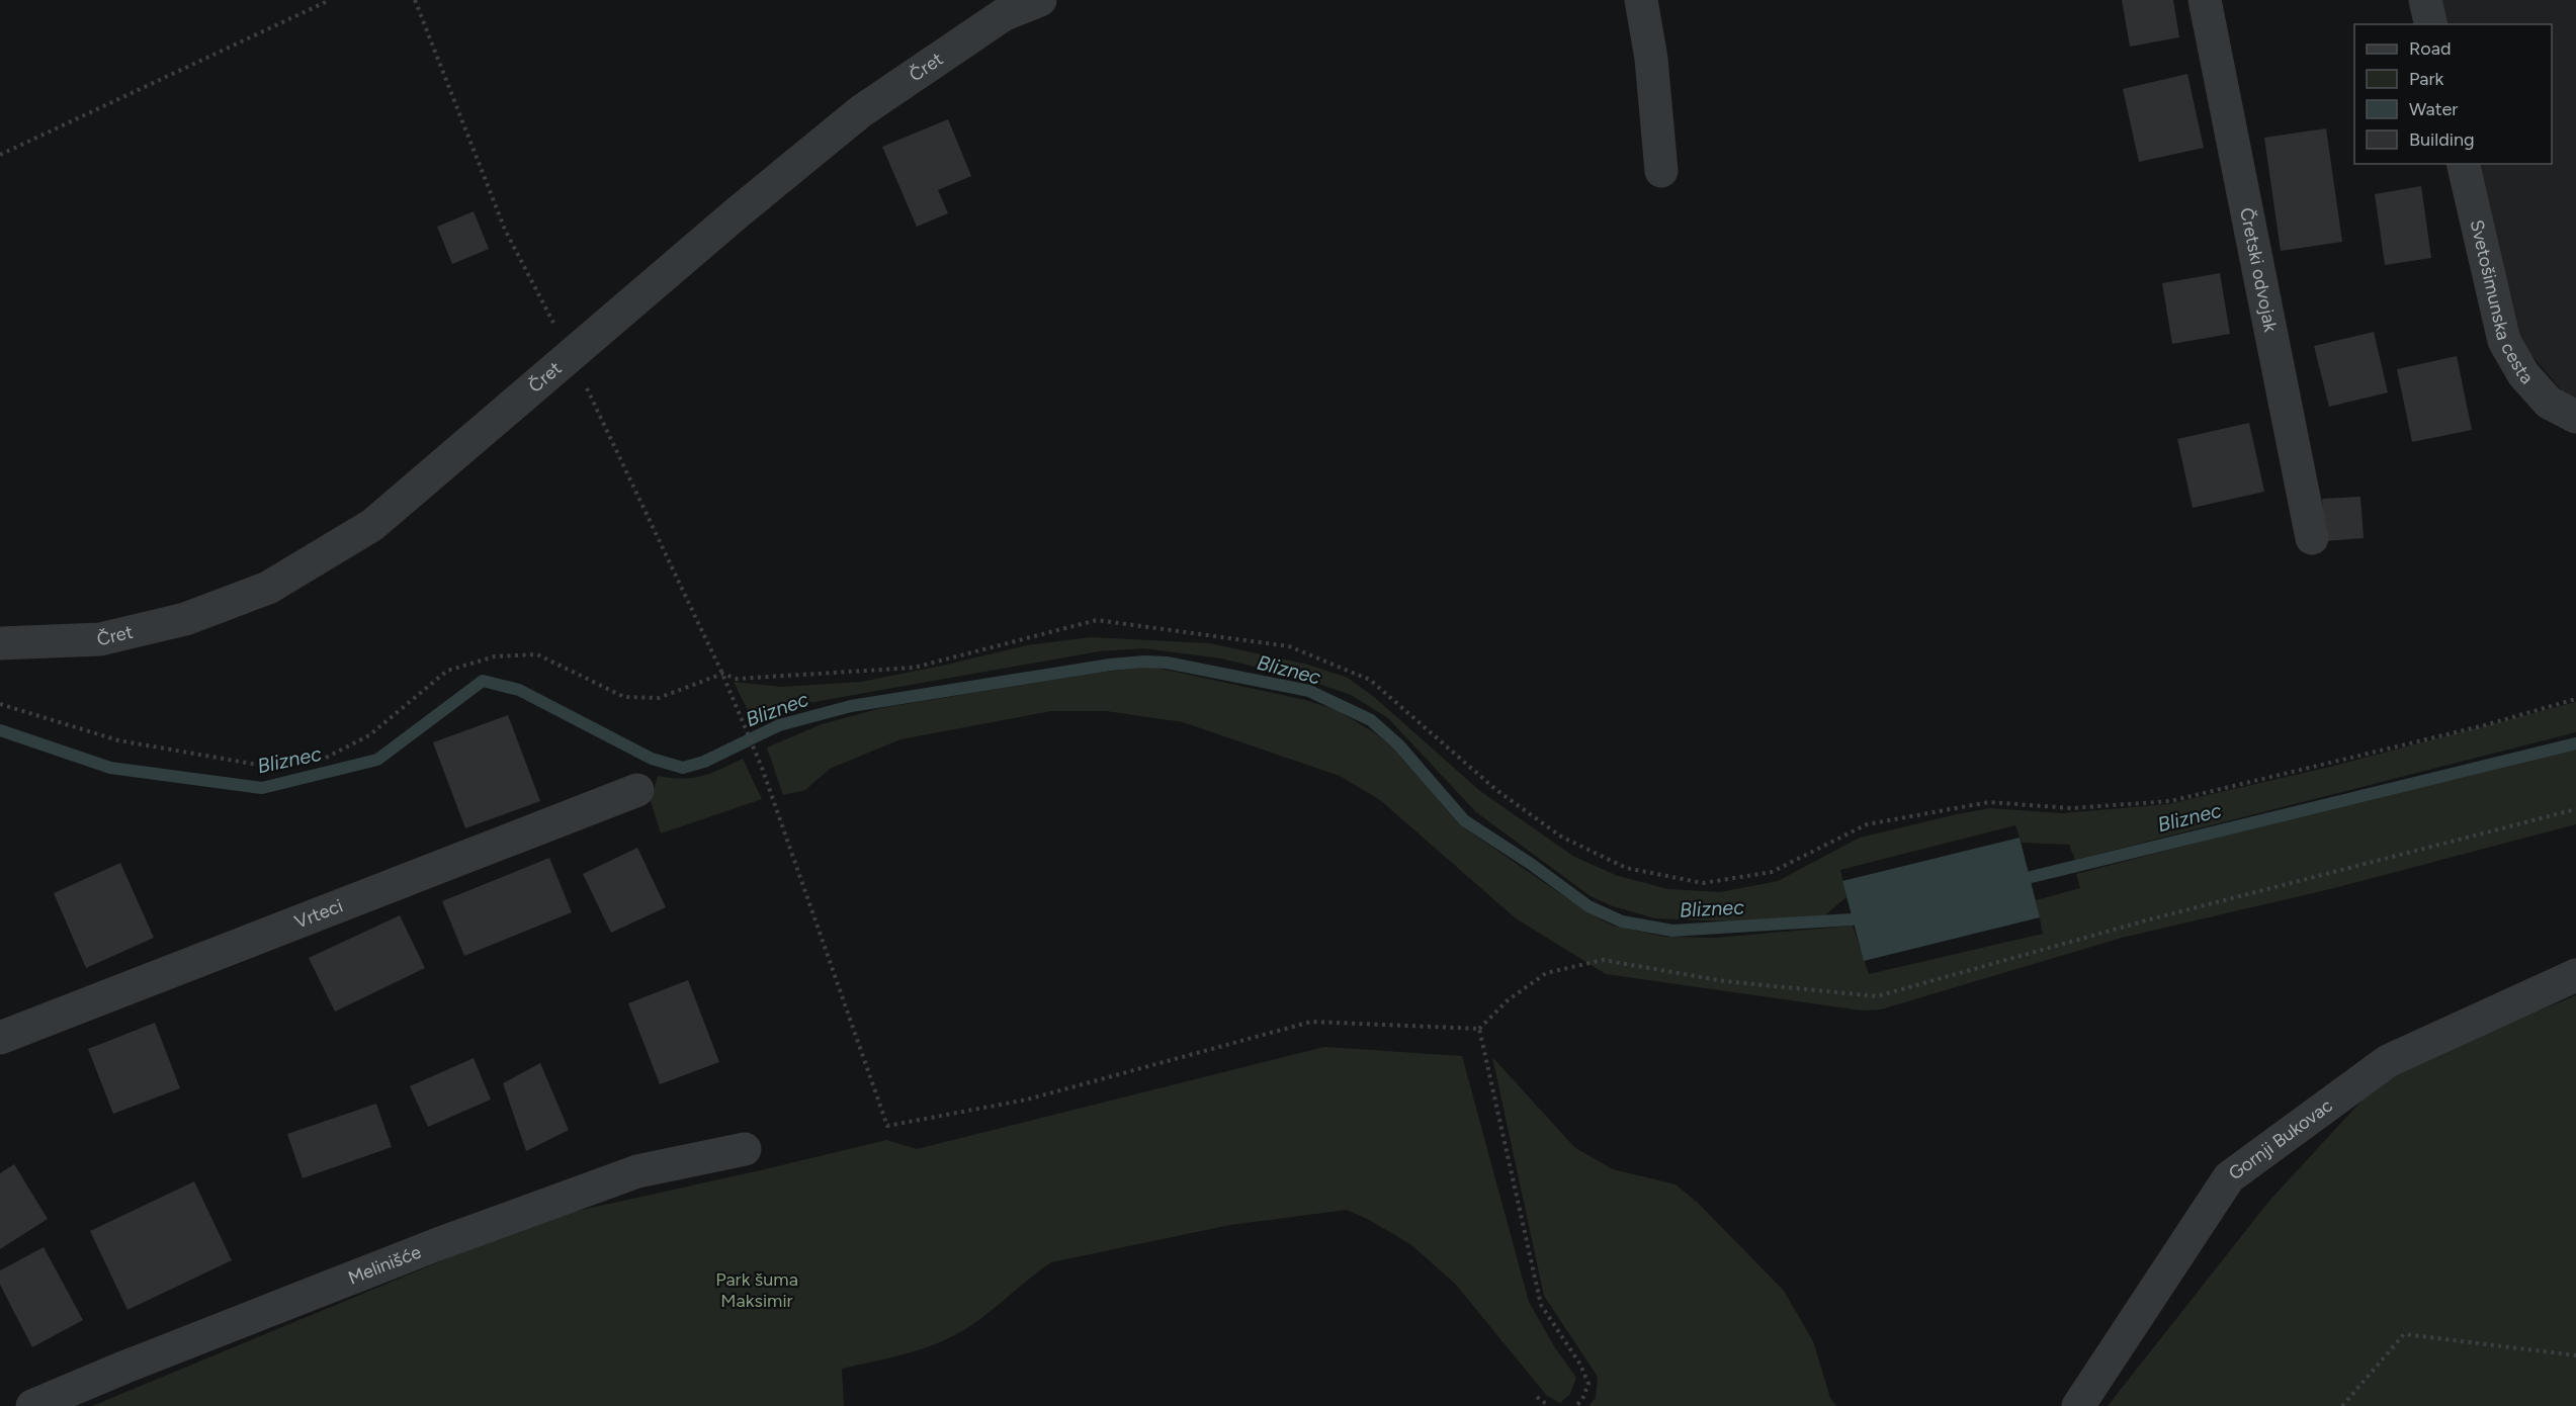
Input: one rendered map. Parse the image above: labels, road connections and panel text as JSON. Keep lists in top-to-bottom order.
{
  "streets": {
    "street": [
      "Čret",
      "Čretski odvojak",
      "Svetošimunska cesta",
      "Vrteci",
      "Gornji Bukovac",
      "Melinišće"
    ]
  },
  "water": ["Bliznec"],
  "parks": ["Park šuma Maksimir"],
  "legend": [
    "Road",
    "Park",
    "Water",
    "Building"
  ]
}
